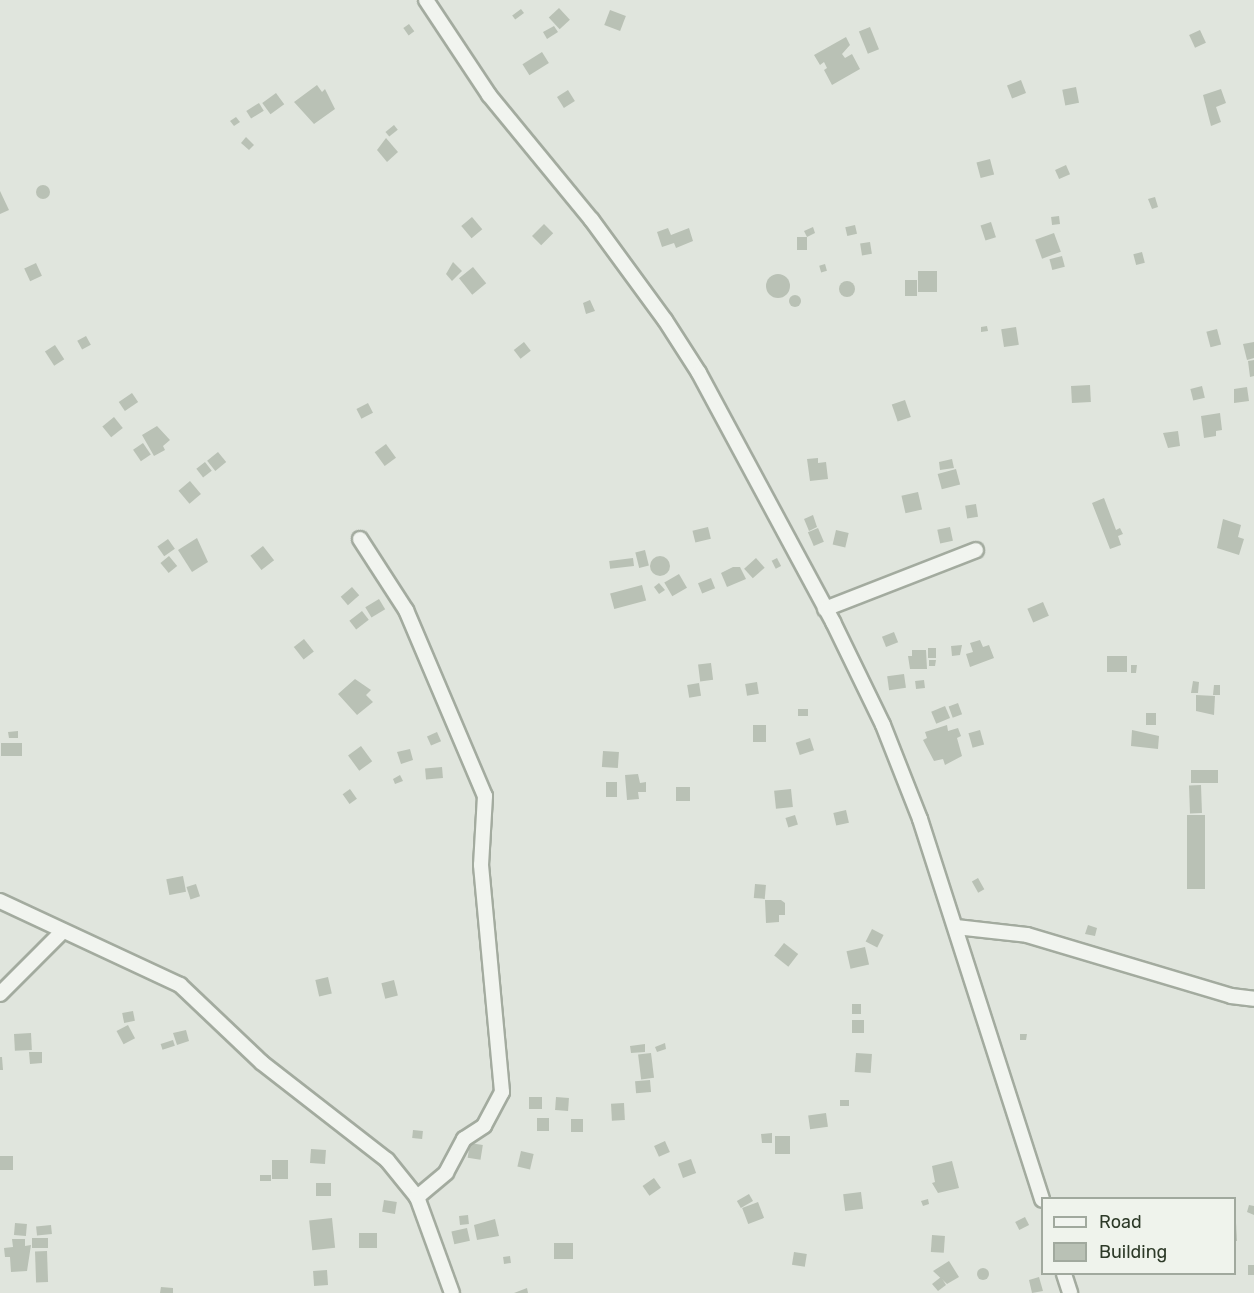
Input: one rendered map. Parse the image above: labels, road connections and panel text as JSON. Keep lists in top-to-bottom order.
{
  "legend": ["Road", "Building"]
}
